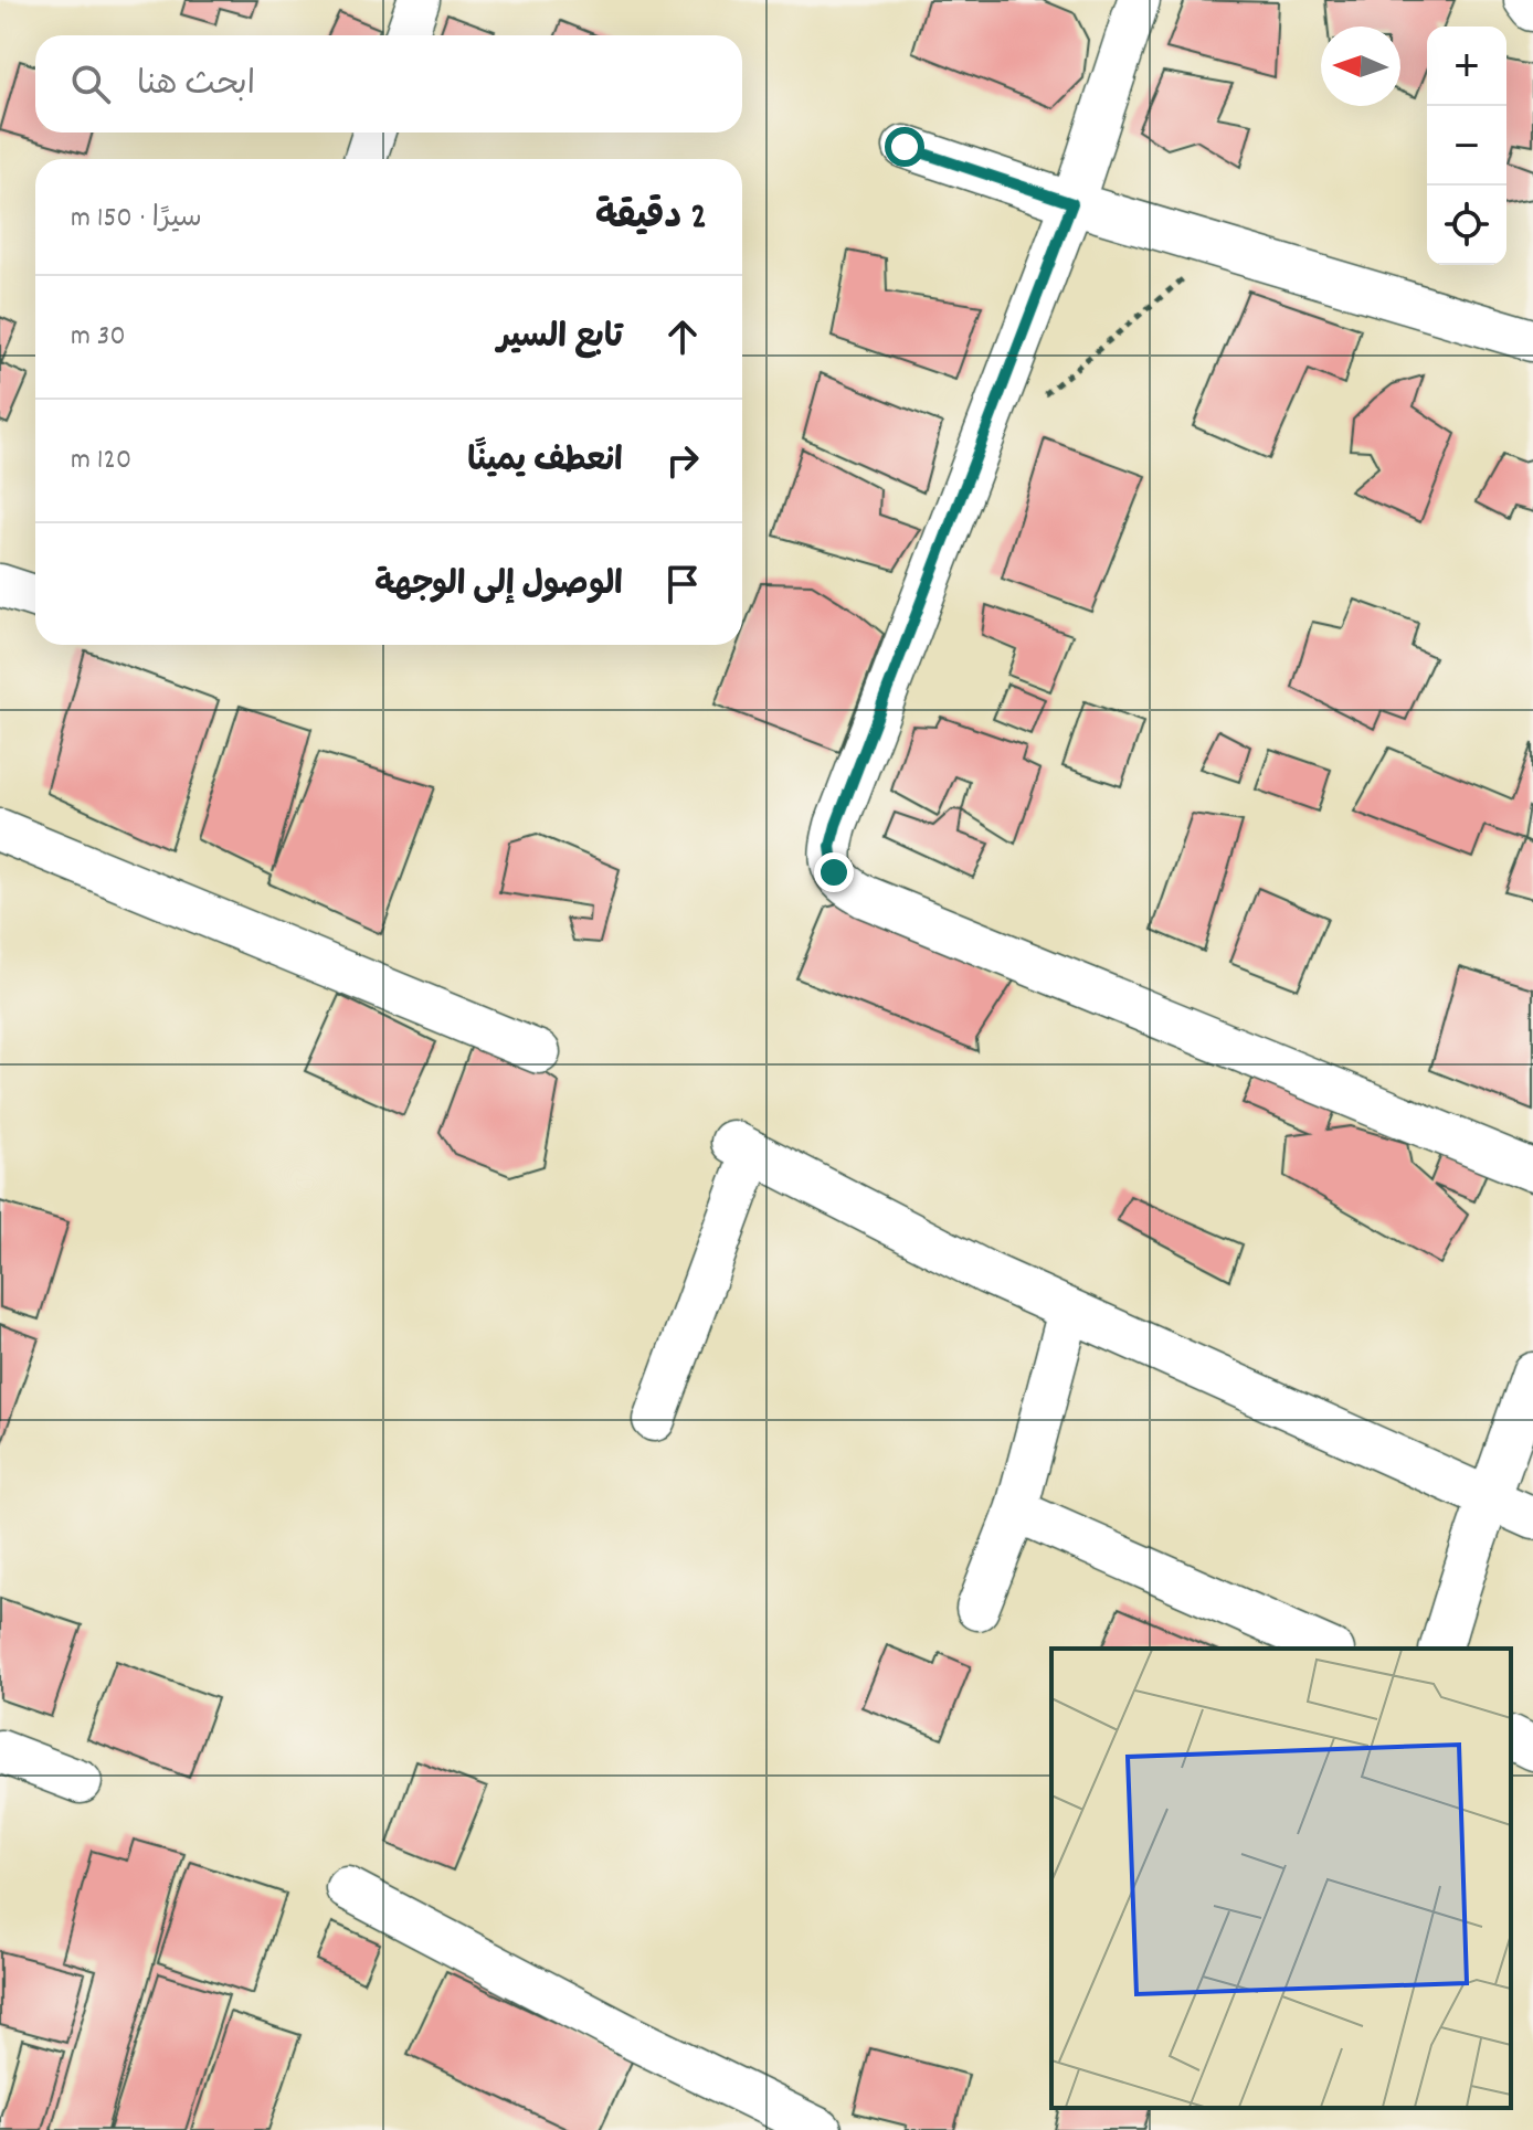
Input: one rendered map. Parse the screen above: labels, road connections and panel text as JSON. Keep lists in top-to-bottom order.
{
  "north": "left",
  "page": {
    "map_buttons": ["+", "−"],
    "search": "ابحث هنا",
    "heading": ["2 دقيقة", "سيرًا · 150 m"],
    "list": [
      ["تابع السير", "30 m"],
      ["انعطف يمينًا", "120 m"],
      "الوصول إلى الوجهة"
    ]
  }
}
